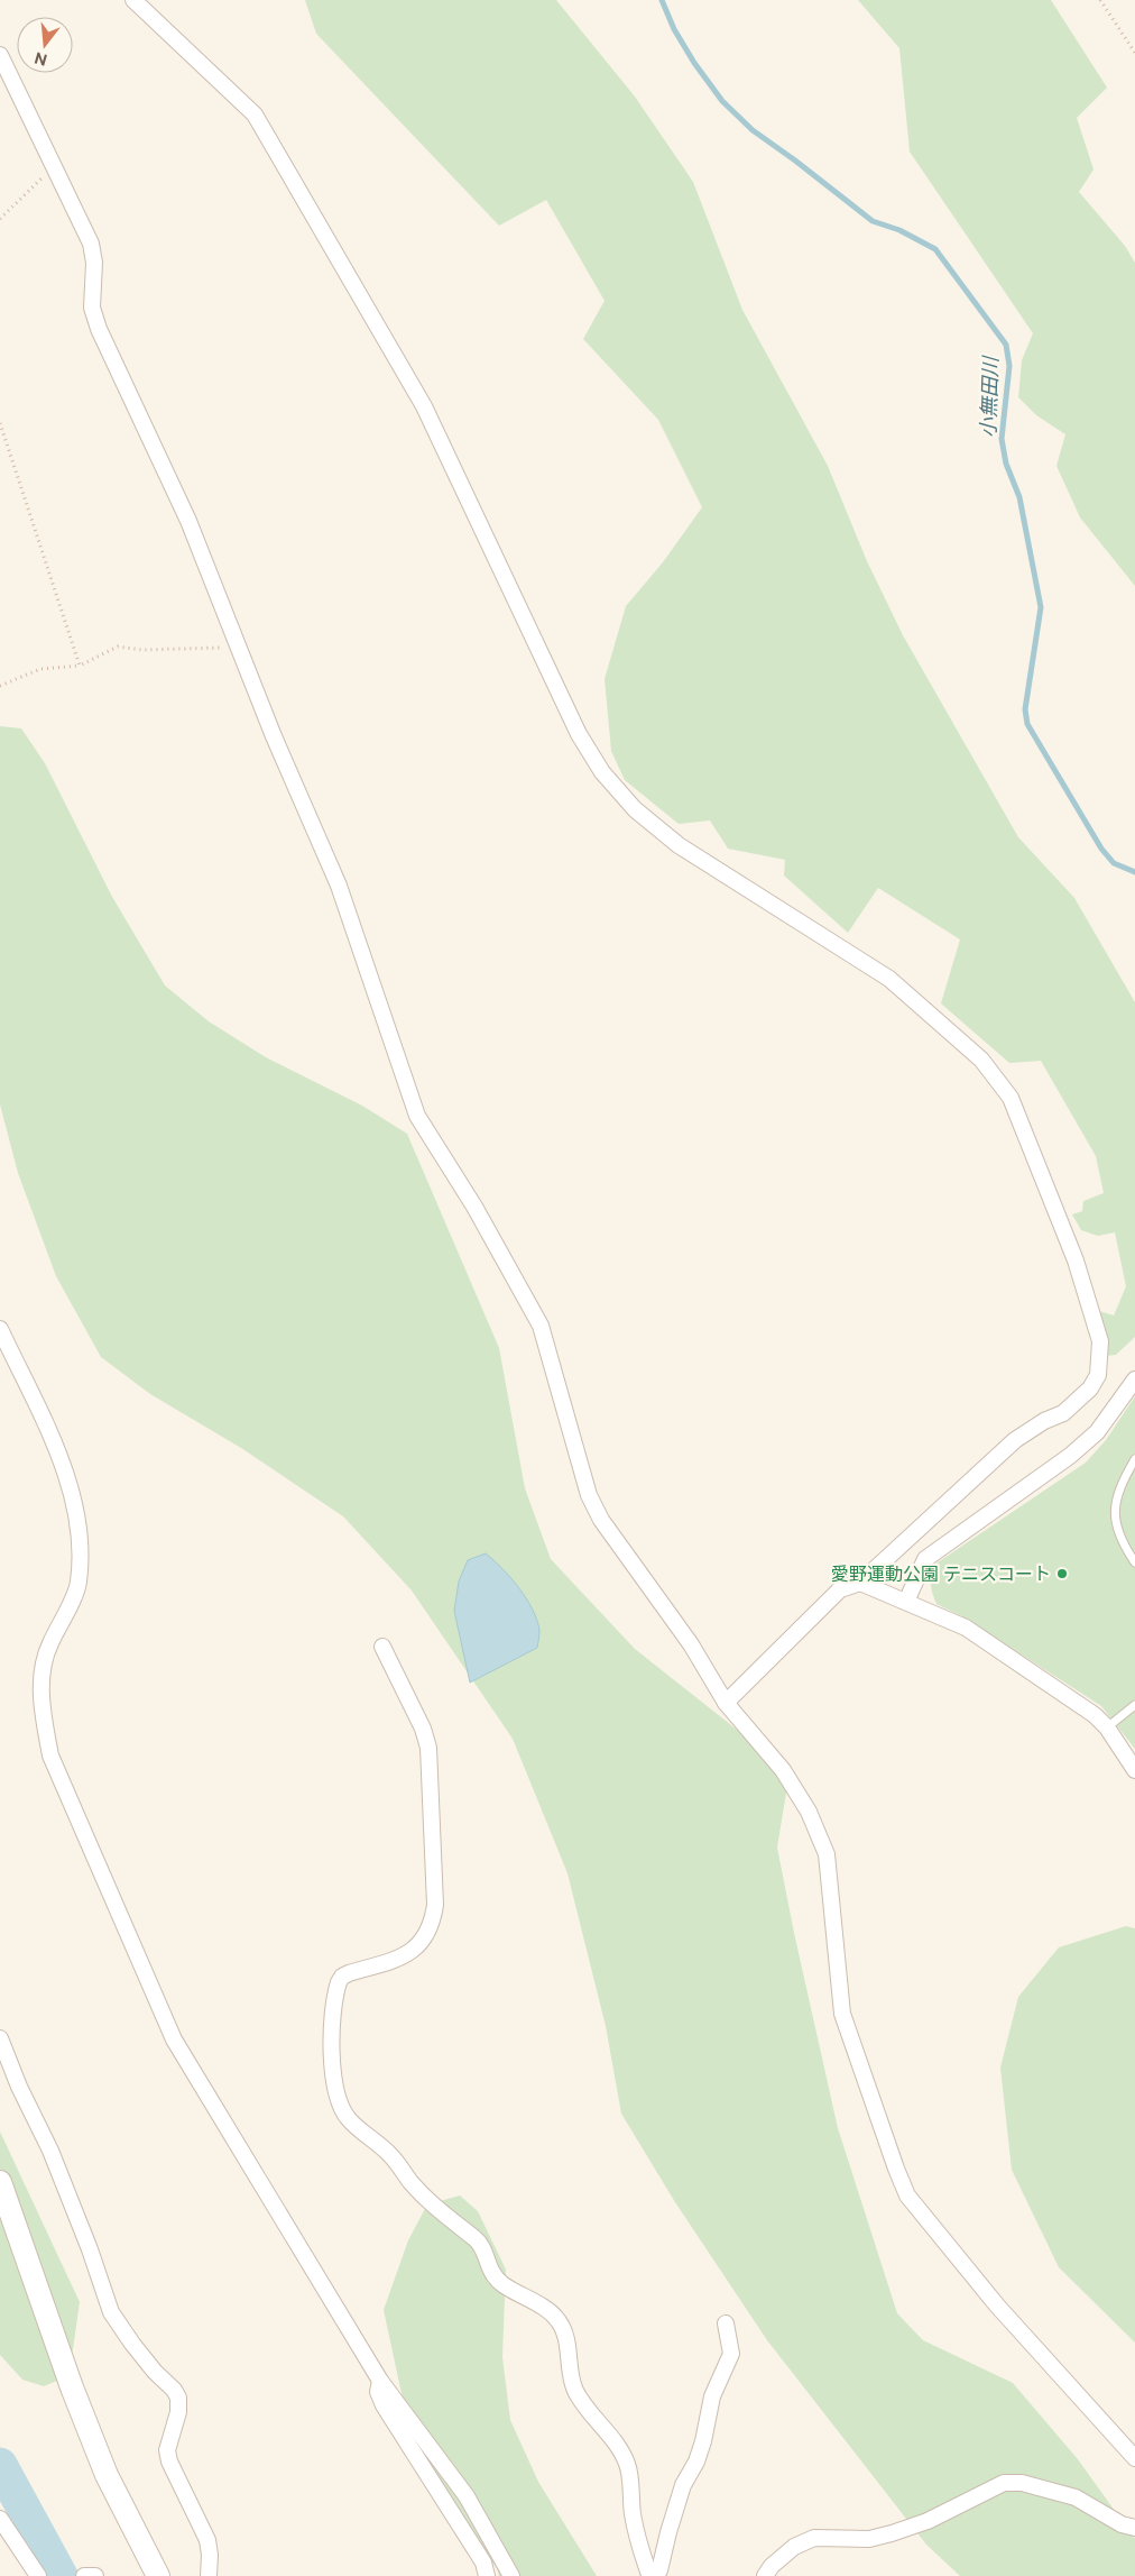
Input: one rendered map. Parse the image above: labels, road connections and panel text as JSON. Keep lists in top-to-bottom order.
{
  "water": ["小無田川"],
  "places": ["愛野運動公園 テニスコート"],
  "north": "bottom"
}
